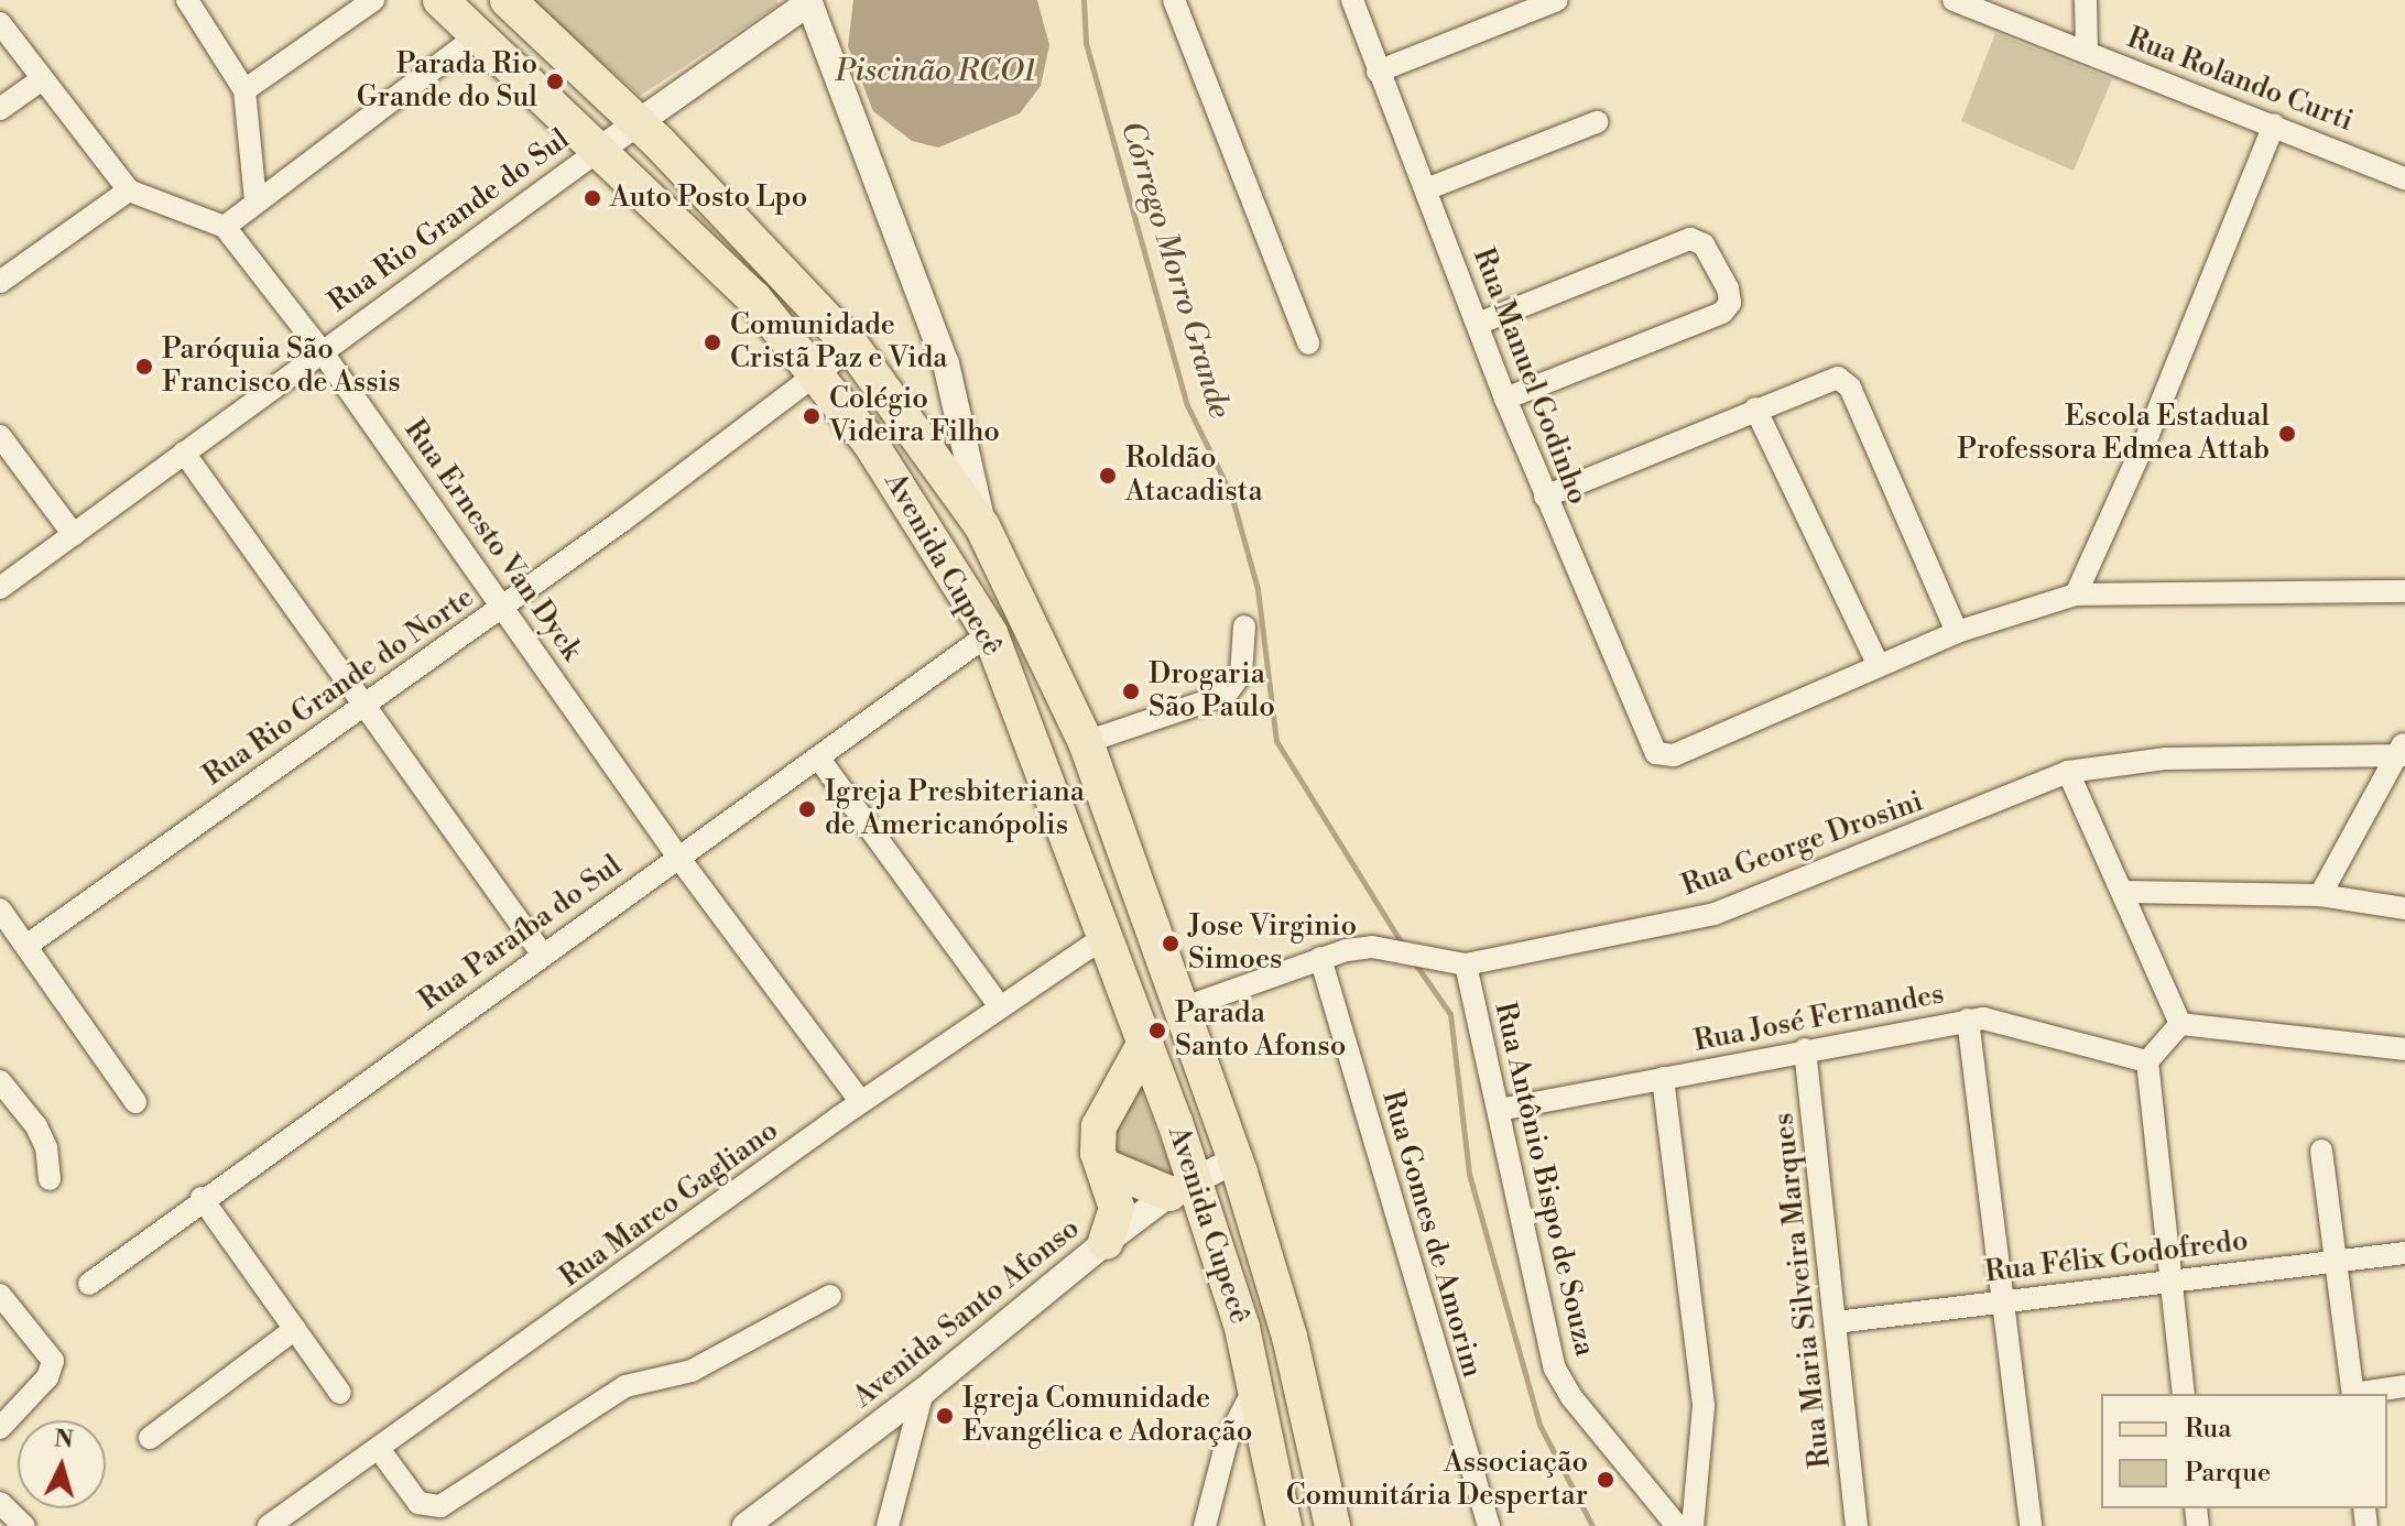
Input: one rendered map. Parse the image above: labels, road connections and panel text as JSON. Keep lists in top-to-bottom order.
{
  "streets": {
    "main road": ["Avenida Cupecê"],
    "street": [
      "Rua Rolando Curti",
      "Rua Rio Grande do Sul",
      "Rua Manuel Godinho",
      "Rua Ernesto Van Dyck",
      "Rua Rio Grande do Norte",
      "Rua George Drosini",
      "Rua Paraíba do Sul",
      "Rua José Fernandes",
      "Rua Antônio Bispo de Souza",
      "Rua Marco Gagliano",
      "Rua Gomes de Amorim",
      "Rua Félix Godofredo",
      "Rua Maria Silveira Marques",
      "Avenida Santo Afonso"
    ]
  },
  "crossings": [
    ["Rua Rio Grande do Sul", "Rua Ernesto Van Dyck"],
    ["Rua Rio Grande do Sul", "Avenida Cupecê"],
    ["Rua Ernesto Van Dyck", "Rua Rio Grande do Norte"],
    ["Rua Ernesto Van Dyck", "Rua Paraíba do Sul"],
    ["Rua Ernesto Van Dyck", "Rua Marco Gagliano"],
    ["Avenida Cupecê", "Rua Rio Grande do Norte"],
    ["Avenida Cupecê", "Rua George Drosini"],
    ["Avenida Cupecê", "Rua Paraíba do Sul"],
    ["Avenida Cupecê", "Rua Marco Gagliano"],
    ["Avenida Cupecê", "Avenida Santo Afonso"],
    ["Rua George Drosini", "Rua Antônio Bispo de Souza"],
    ["Rua George Drosini", "Rua Gomes de Amorim"],
    ["Rua José Fernandes", "Rua Antônio Bispo de Souza"],
    ["Rua José Fernandes", "Rua Maria Silveira Marques"],
    ["Rua Félix Godofredo", "Rua Maria Silveira Marques"]
  ],
  "water": ["Piscinão RCO1", "Córrego Morro Grande"],
  "places": [
    "Parada Rio Grande do Sul",
    "Auto Posto Lpo",
    "Comunidade Cristã Paz e Vida",
    "Paróquia São Francisco de Assis",
    "Colégio Videira Filho",
    "Escola Estadual Professora Edmea Attab",
    "Roldão Atacadista",
    "Drogaria São Paulo",
    "Igreja Presbiteriana de Americanópolis",
    "Jose Virginio Simoes",
    "Parada Santo Afonso",
    "Igreja Comunidade Evangélica e Adoração",
    "Associação Comunitária Despertar"
  ],
  "legend": ["Rua", "Parque"],
  "north": "top"
}
